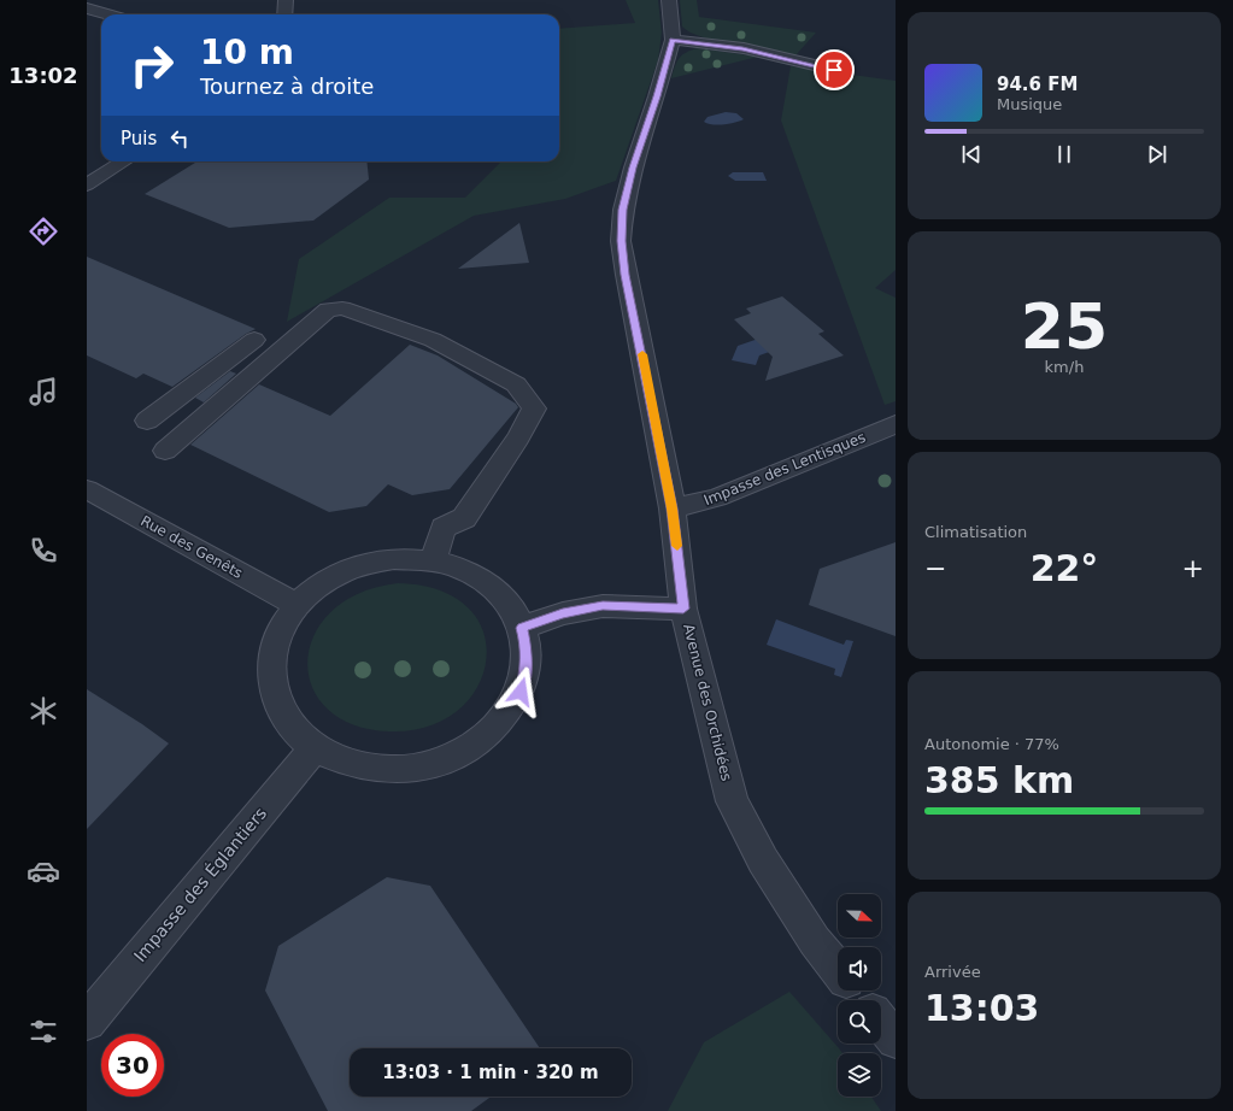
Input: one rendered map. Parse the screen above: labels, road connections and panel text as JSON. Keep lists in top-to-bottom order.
{
  "streets": {
    "street": [
      "Impasse des Lentisques",
      "Rue des Genêts",
      "Avenue des Orchidées",
      "Impasse des Églantiers"
    ]
  },
  "crossings": [
    ["Impasse des Lentisques", "Avenue des Orchidées"]
  ],
  "north": "right",
  "page": {
    "tabs": "13:02",
    "turn": ["10 m", "Tournez à droite"],
    "song": ["94.6 FM", "Musique"],
    "then": "Puis",
    "tile": [
      ["25", "km/h"],
      "Climatisation",
      ["Autonomie · 77%", "385 km"],
      ["Arrivée", "13:03"]
    ],
    "heat": ["−", "22°", "+"],
    "limit": "30",
    "trip": "13:03 · 1 min · 320 m"
  }
}
